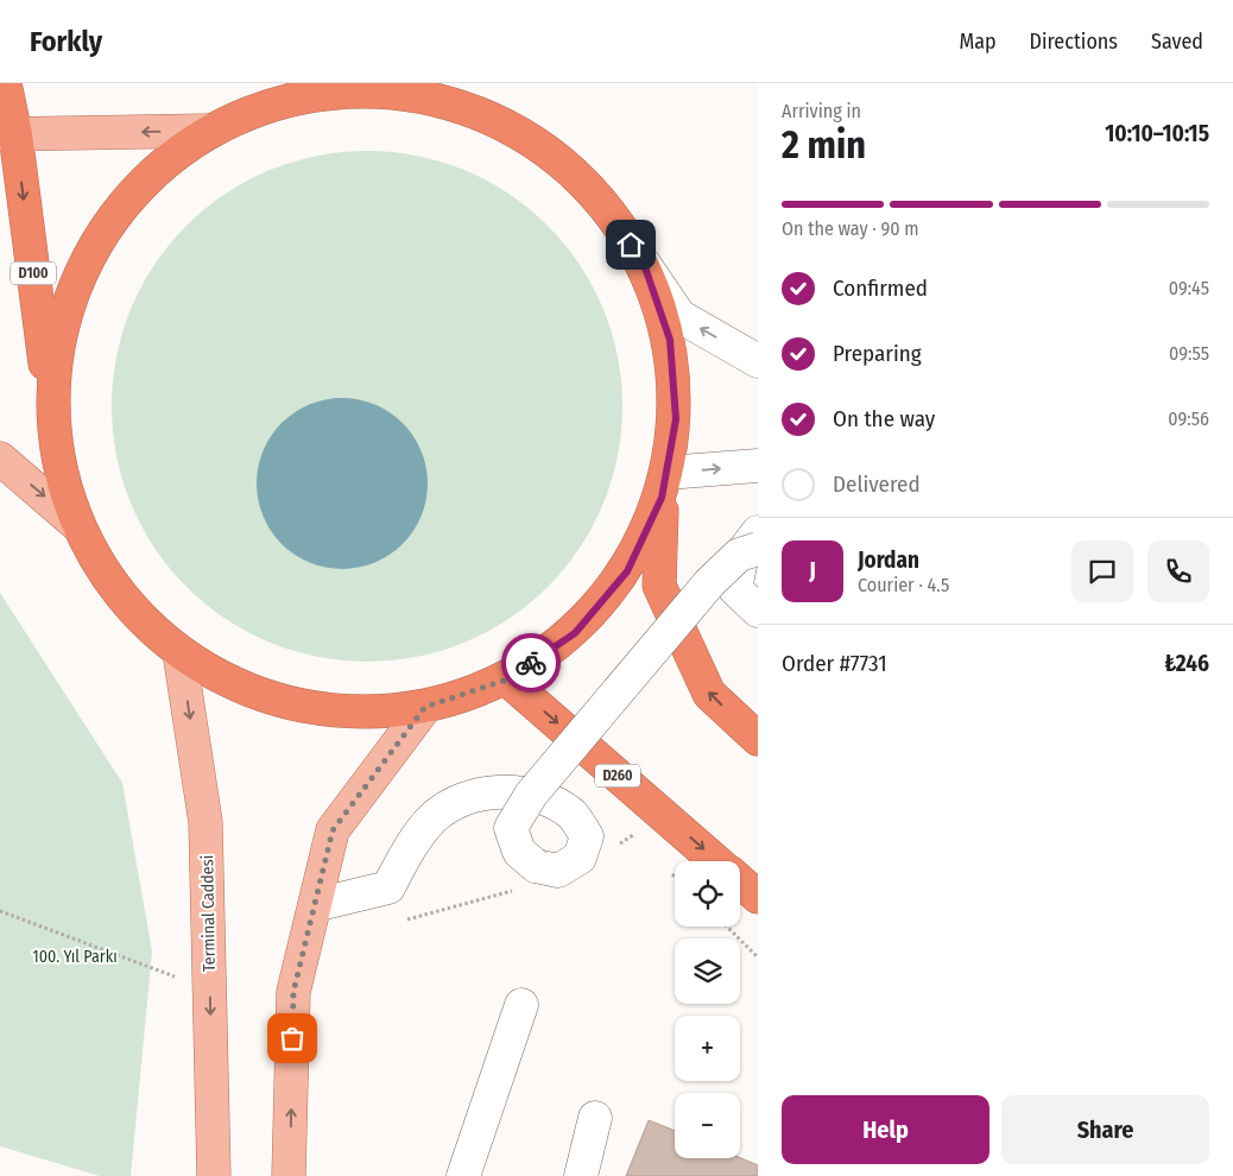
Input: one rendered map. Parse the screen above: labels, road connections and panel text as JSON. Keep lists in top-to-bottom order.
{
  "streets": {
    "highway": ["D100", "D260"],
    "main road": ["Terminal Caddesi"]
  },
  "parks": ["100. Yıl Parkı"],
  "page": {
    "header": "Forkly",
    "nav": ["Map", "Directions", "Saved"],
    "heading": ["2 min", "Arriving in", "10:10–10:15"],
    "panel": [
      "Jordan",
      "Courier · 4.5",
      "Order #7731",
      "₺246"
    ],
    "bar": "On the way · 90 m",
    "list": [
      ["Confirmed", "09:45"],
      ["Preparing", "09:55"],
      ["On the way", "09:56"],
      "Delivered"
    ],
    "round": "J",
    "map_buttons": ["+", "−"],
    "buttons": ["Help", "Share"]
  }
}
